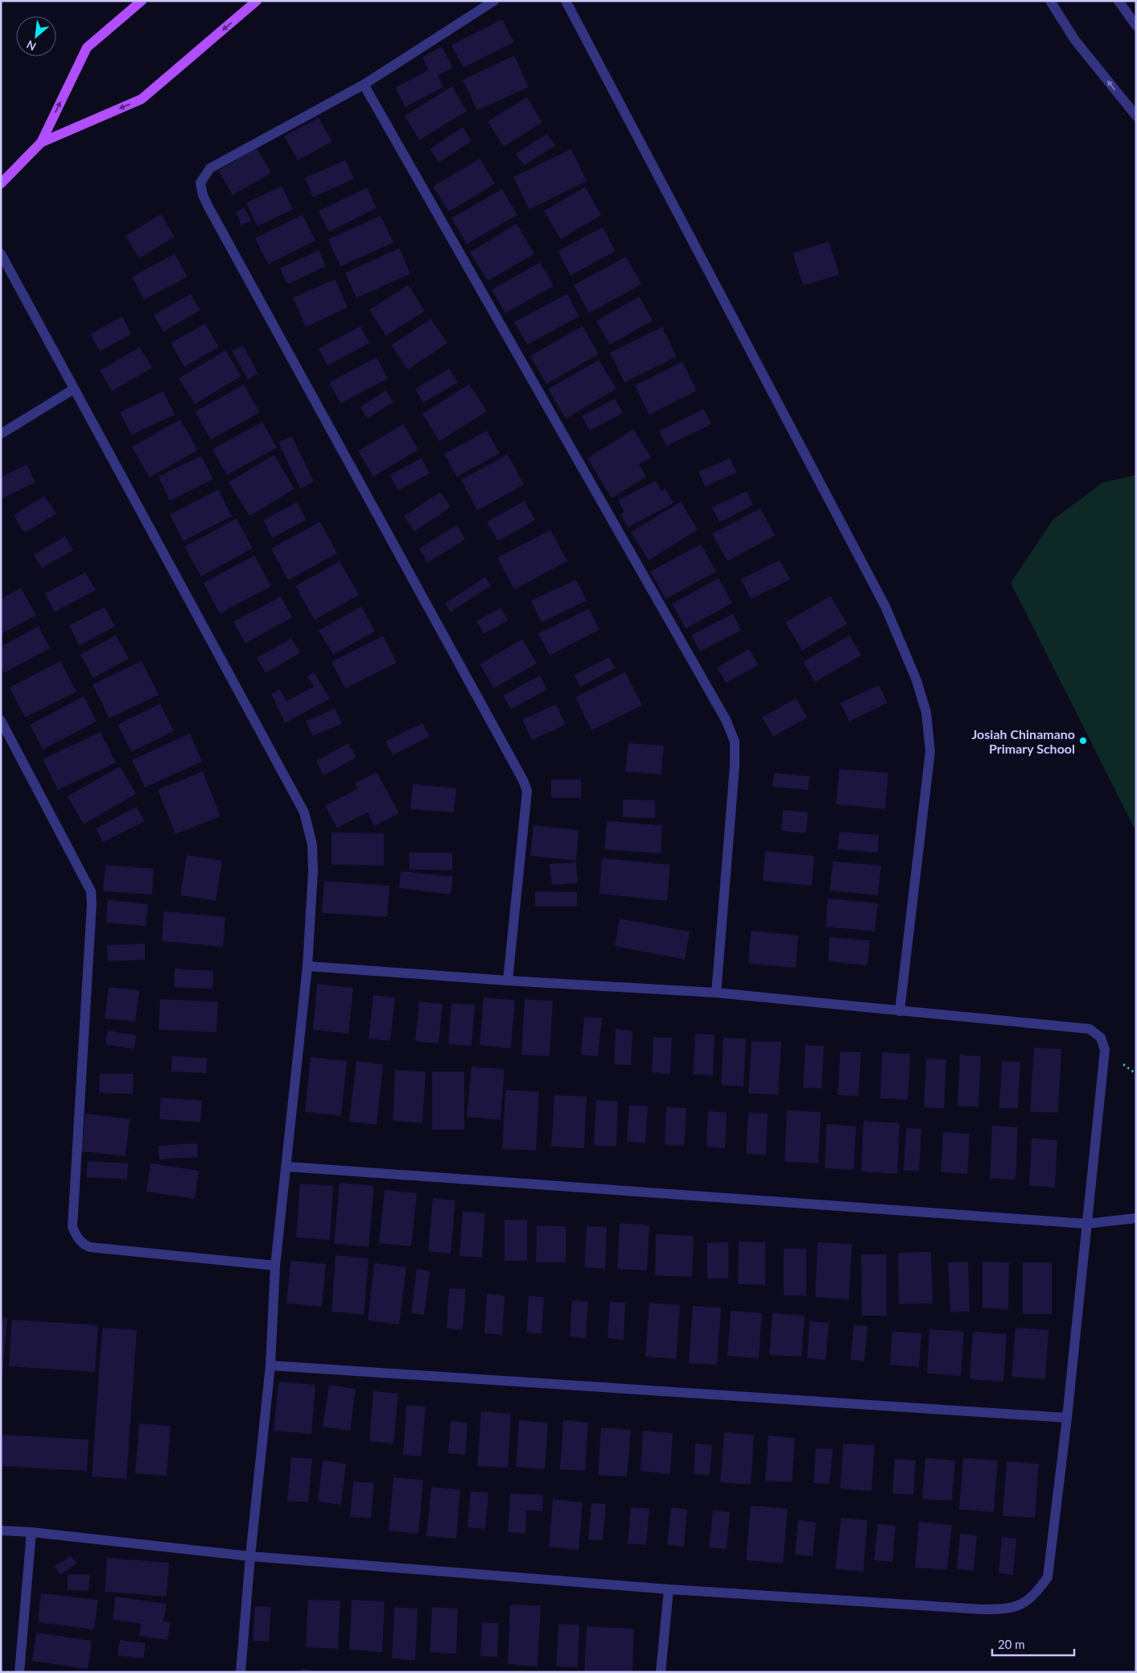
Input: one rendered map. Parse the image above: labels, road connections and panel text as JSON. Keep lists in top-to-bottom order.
{
  "places": ["Josiah Chinamano Primary School"],
  "scale_bar": "20 m",
  "north": "bottom left"
}
